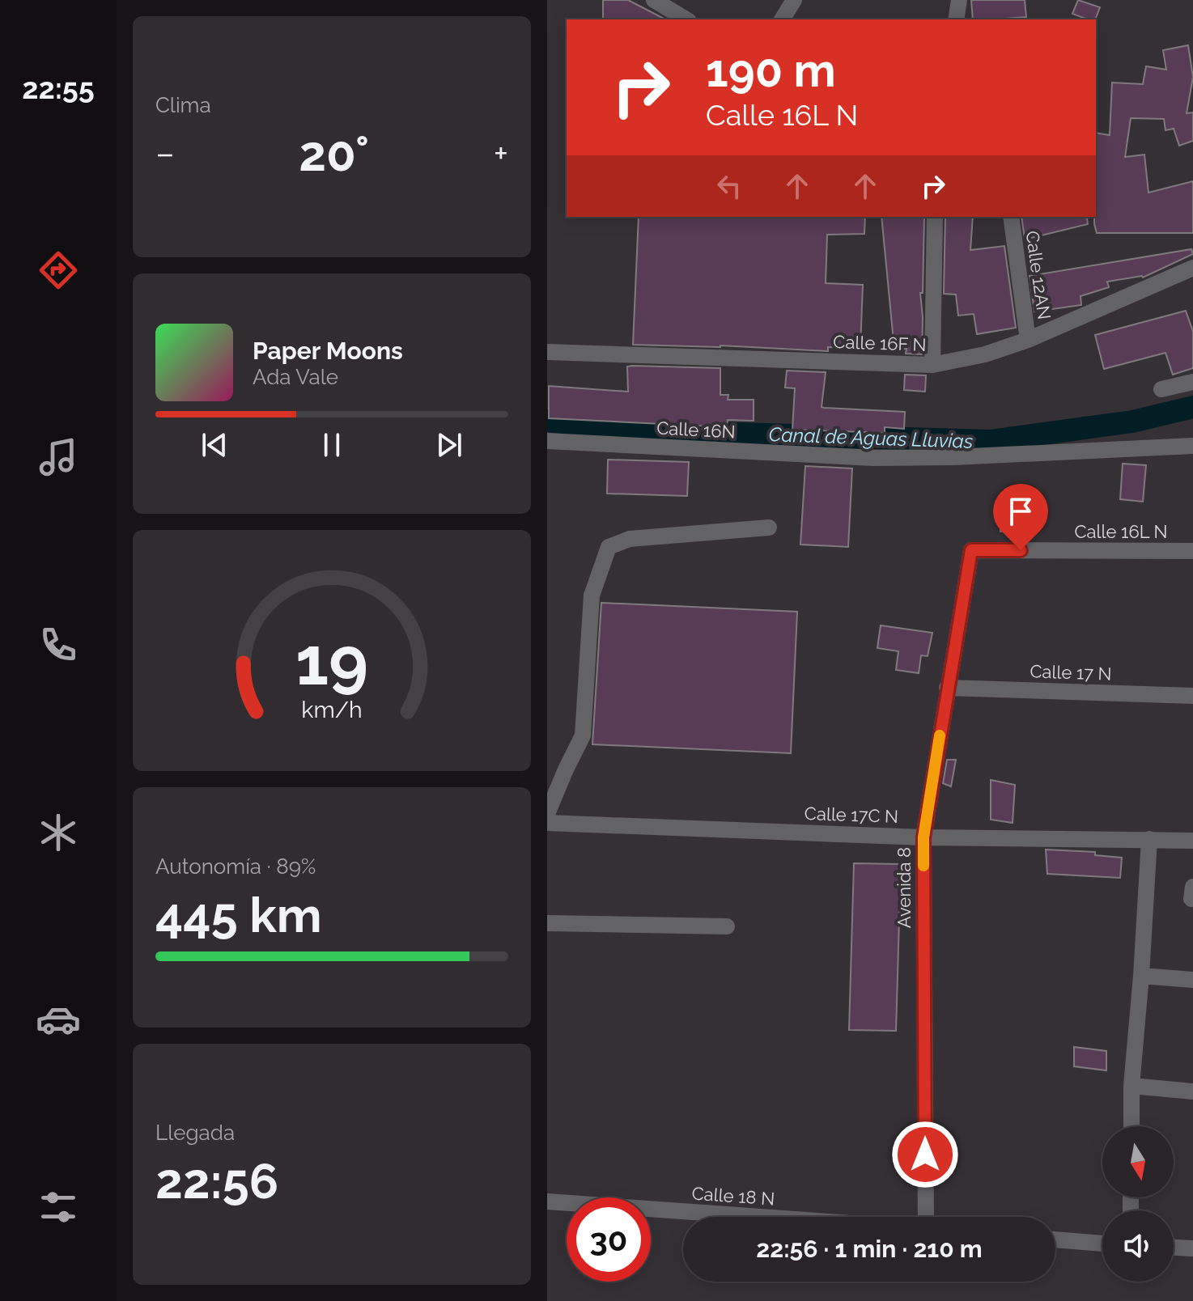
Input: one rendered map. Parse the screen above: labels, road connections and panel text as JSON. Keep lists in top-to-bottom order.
{
  "streets": {
    "street": [
      "Calle 12AN",
      "Calle 16F N",
      "Calle 16N",
      "Calle 16L N",
      "Calle 17 N",
      "Calle 17C N",
      "Avenida 8",
      "Calle 18 N"
    ]
  },
  "crossings": [
    ["Calle 12AN", "Calle 16F N"],
    ["Calle 16L N", "Avenida 8"],
    ["Calle 17 N", "Avenida 8"],
    ["Calle 17C N", "Avenida 8"]
  ],
  "water": ["Canal de Aguas Lluvias"],
  "north": "bottom",
  "page": {
    "tabs": "22:55",
    "tile": [
      "Clima",
      ["Autonomía · 89%", "445 km"],
      ["Llegada", "22:56"]
    ],
    "turn": ["190 m", "Calle 16L N"],
    "heat": ["−", "20°", "+"],
    "song": ["Paper Moons", "Ada Vale"],
    "limit": "30",
    "trip": "22:56 · 1 min · 210 m",
    "gauge": ["19", "km/h"]
  }
}
